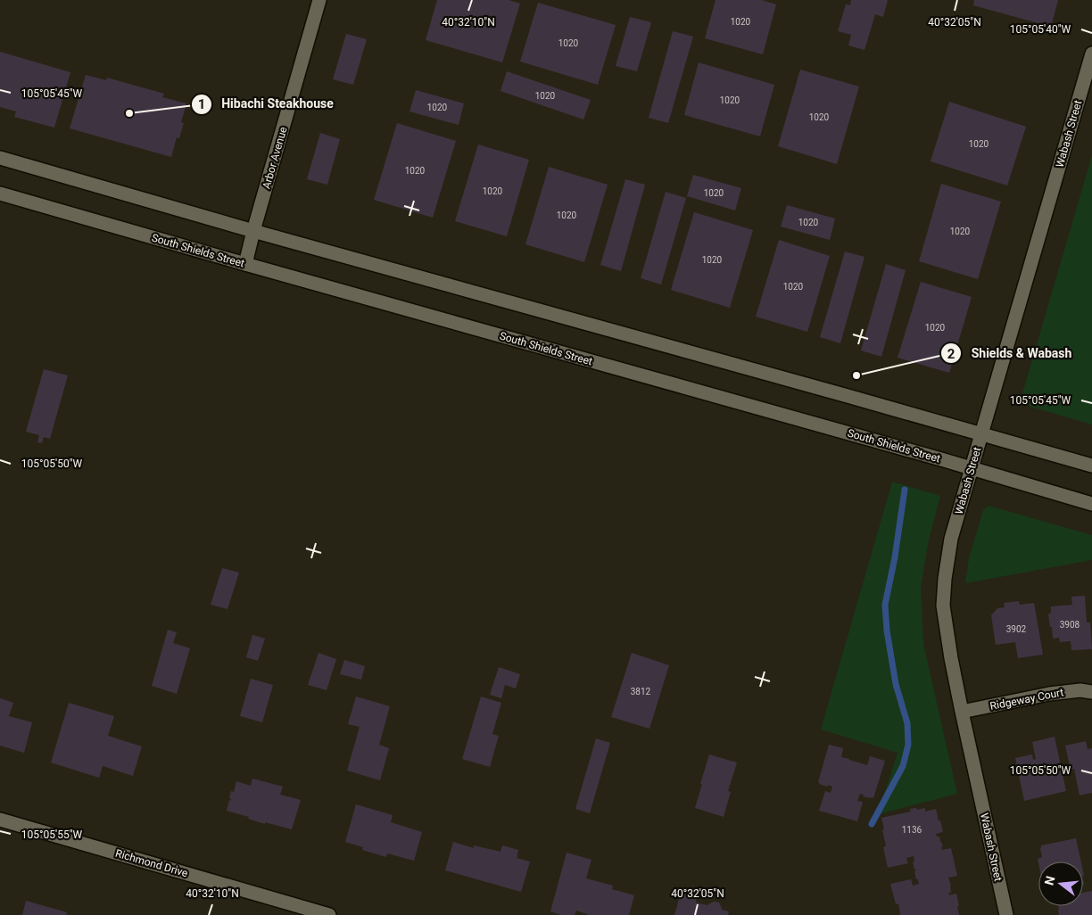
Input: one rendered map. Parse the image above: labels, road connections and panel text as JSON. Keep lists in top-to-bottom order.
{
  "streets": {
    "main road": [
      "Wabash Street",
      "Arbor Avenue",
      "South Shields Street",
      "Ridgeway Court",
      "Richmond Drive"
    ]
  },
  "crossings": [
    ["Wabash Street", "South Shields Street"],
    ["Wabash Street", "Ridgeway Court"],
    ["Arbor Avenue", "South Shields Street"]
  ],
  "places": ["Hibachi Steakhouse", "Shields & Wabash"],
  "house_numbers": [
    "1020",
    "1020",
    "1020",
    "1020",
    "1020",
    "1020",
    "1020",
    "1020",
    "1020",
    "1020",
    "1020",
    "1020",
    "1020",
    "1020",
    "1020",
    "1020",
    "3908",
    "3902",
    "3812",
    "1136"
  ],
  "north": "left",
  "coordinates": [
    "40°32'10\"N",
    "40°32'05\"N",
    "105°05'40\"W",
    "105°05'45\"W",
    "105°05'50\"W",
    "105°05'55\"W"
  ]
}
